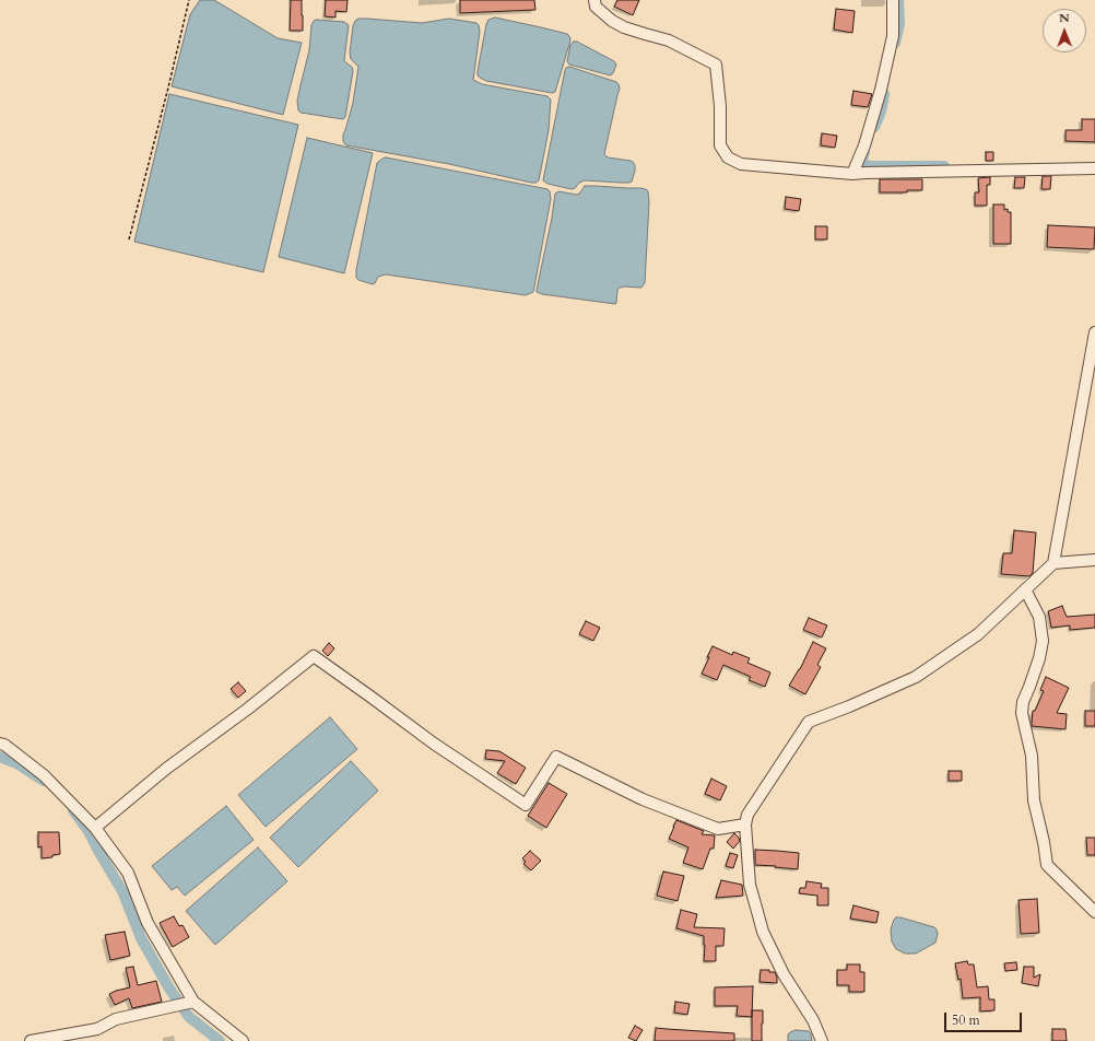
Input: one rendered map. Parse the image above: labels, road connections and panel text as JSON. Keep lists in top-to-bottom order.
{
  "scale_bar": "50 m",
  "north": "top"
}
